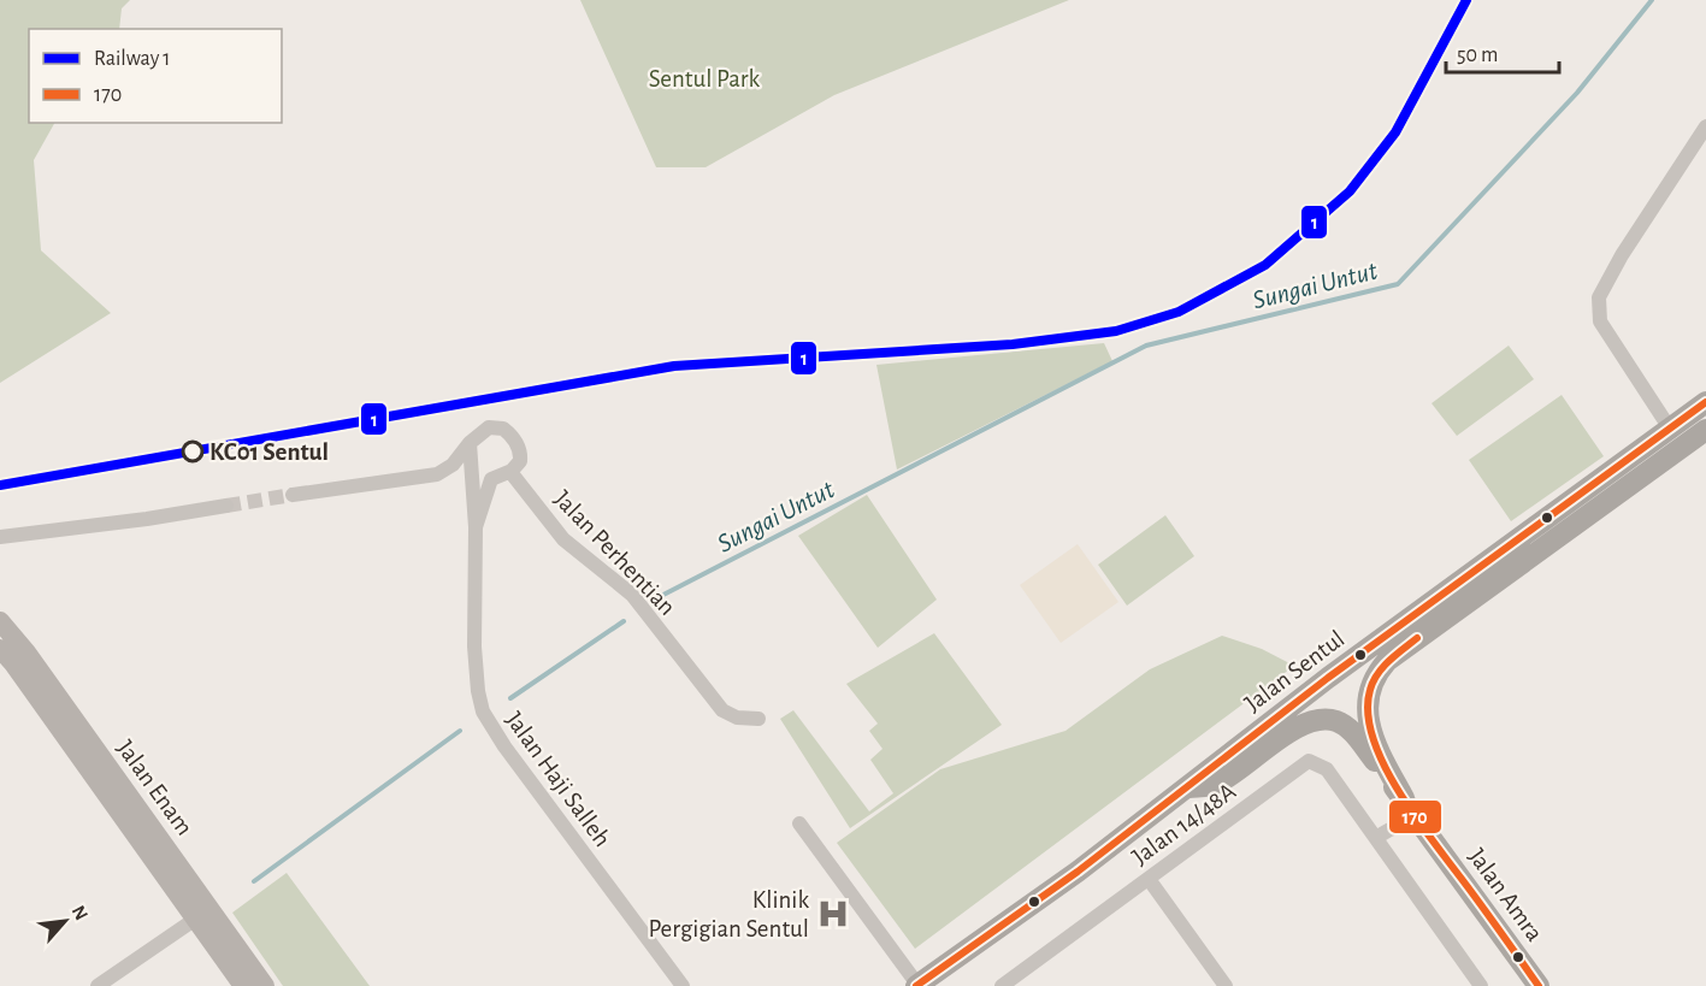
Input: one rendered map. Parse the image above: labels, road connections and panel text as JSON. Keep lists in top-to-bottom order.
{
  "streets": {
    "main road": ["Jalan Sentul", "Jalan Enam", "Jalan Amra"],
    "street": ["Jalan Perhentian", "Jalan Haji Salleh", "Jalan 14/48A"]
  },
  "crossings": [
    ["Jalan Perhentian", "Jalan Haji Salleh"],
    ["Jalan Sentul", "Jalan Amra"]
  ],
  "water": ["Sungai Untut"],
  "parks": ["Sentul Park"],
  "places": {
    "other": ["KC01 Sentul"],
    "hospital": ["Klinik Pergigian Sentul"]
  },
  "lines": ["rail line 1", "transit line 170"],
  "legend": ["Railway 1", "170"],
  "scale_bar": "50 m",
  "north": "top right"
}
